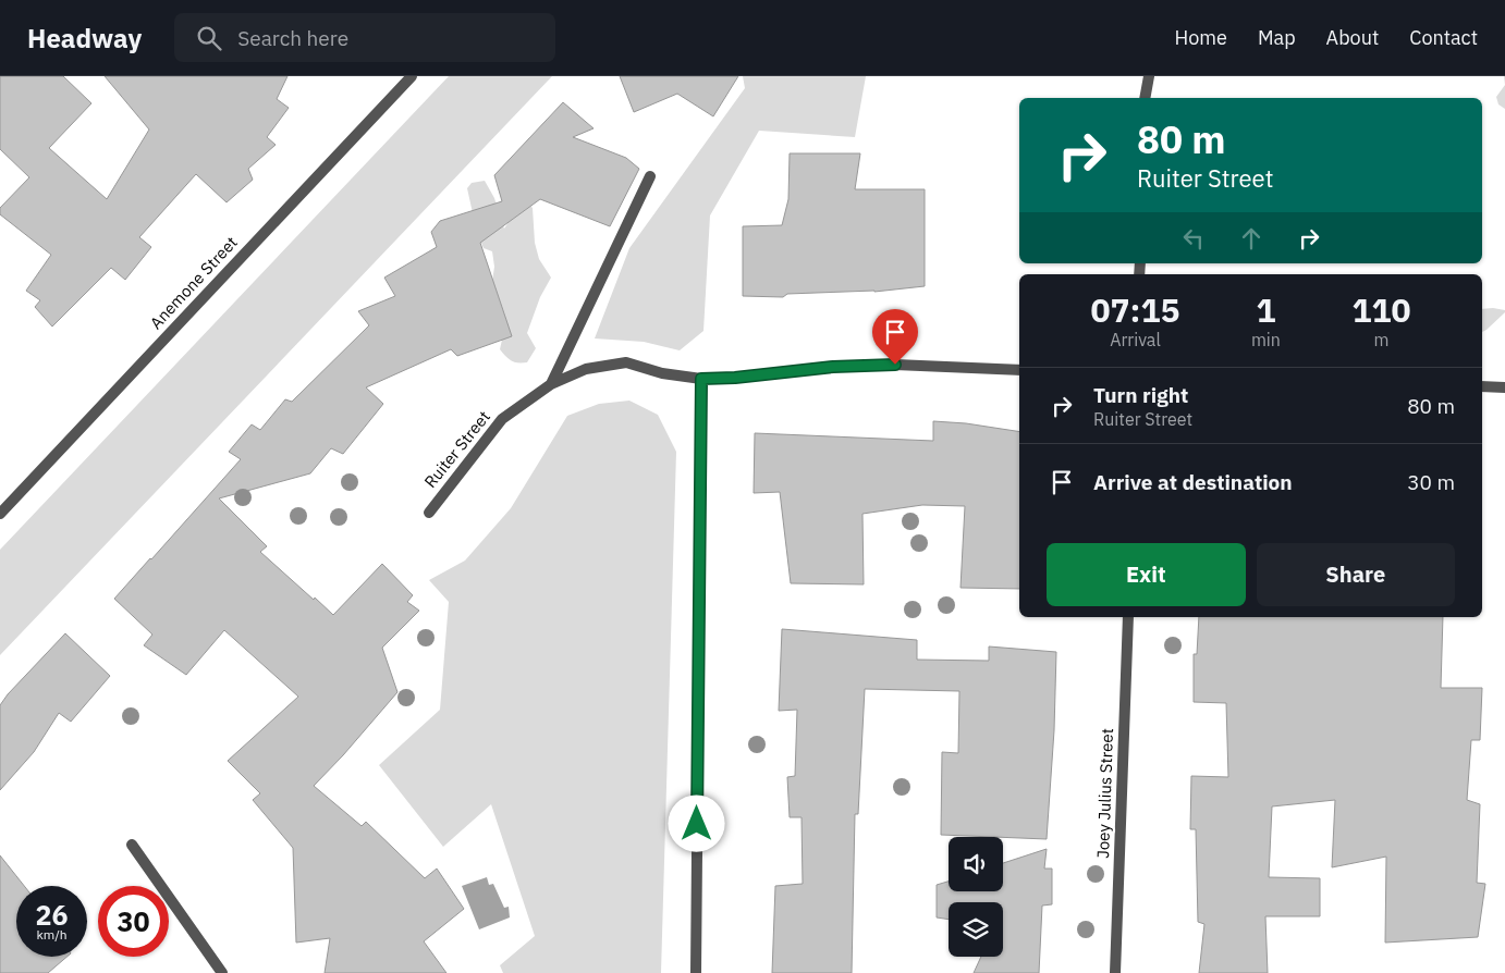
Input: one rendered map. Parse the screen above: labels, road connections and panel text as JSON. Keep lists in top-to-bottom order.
{
  "streets": {
    "street": ["Anemone Street", "Ruiter Street", "Joey Julius Street"]
  },
  "page": {
    "header": "Headway",
    "search": "Search here",
    "nav": [
      "Home",
      "Map",
      "About",
      "Contact"
    ],
    "turn": ["80 m", "Ruiter Street"],
    "eta": [
      "07:15",
      "Arrival",
      "1",
      "min",
      "110",
      "m"
    ],
    "list": [
      {
        "name": "Turn right",
        "note": "Ruiter Street",
        "value": "80 m"
      },
      {
        "name": "Arrive at destination",
        "value": "30 m"
      }
    ],
    "buttons": ["Exit", "Share"],
    "speed": "26 km/h",
    "limit": "30"
  }
}
